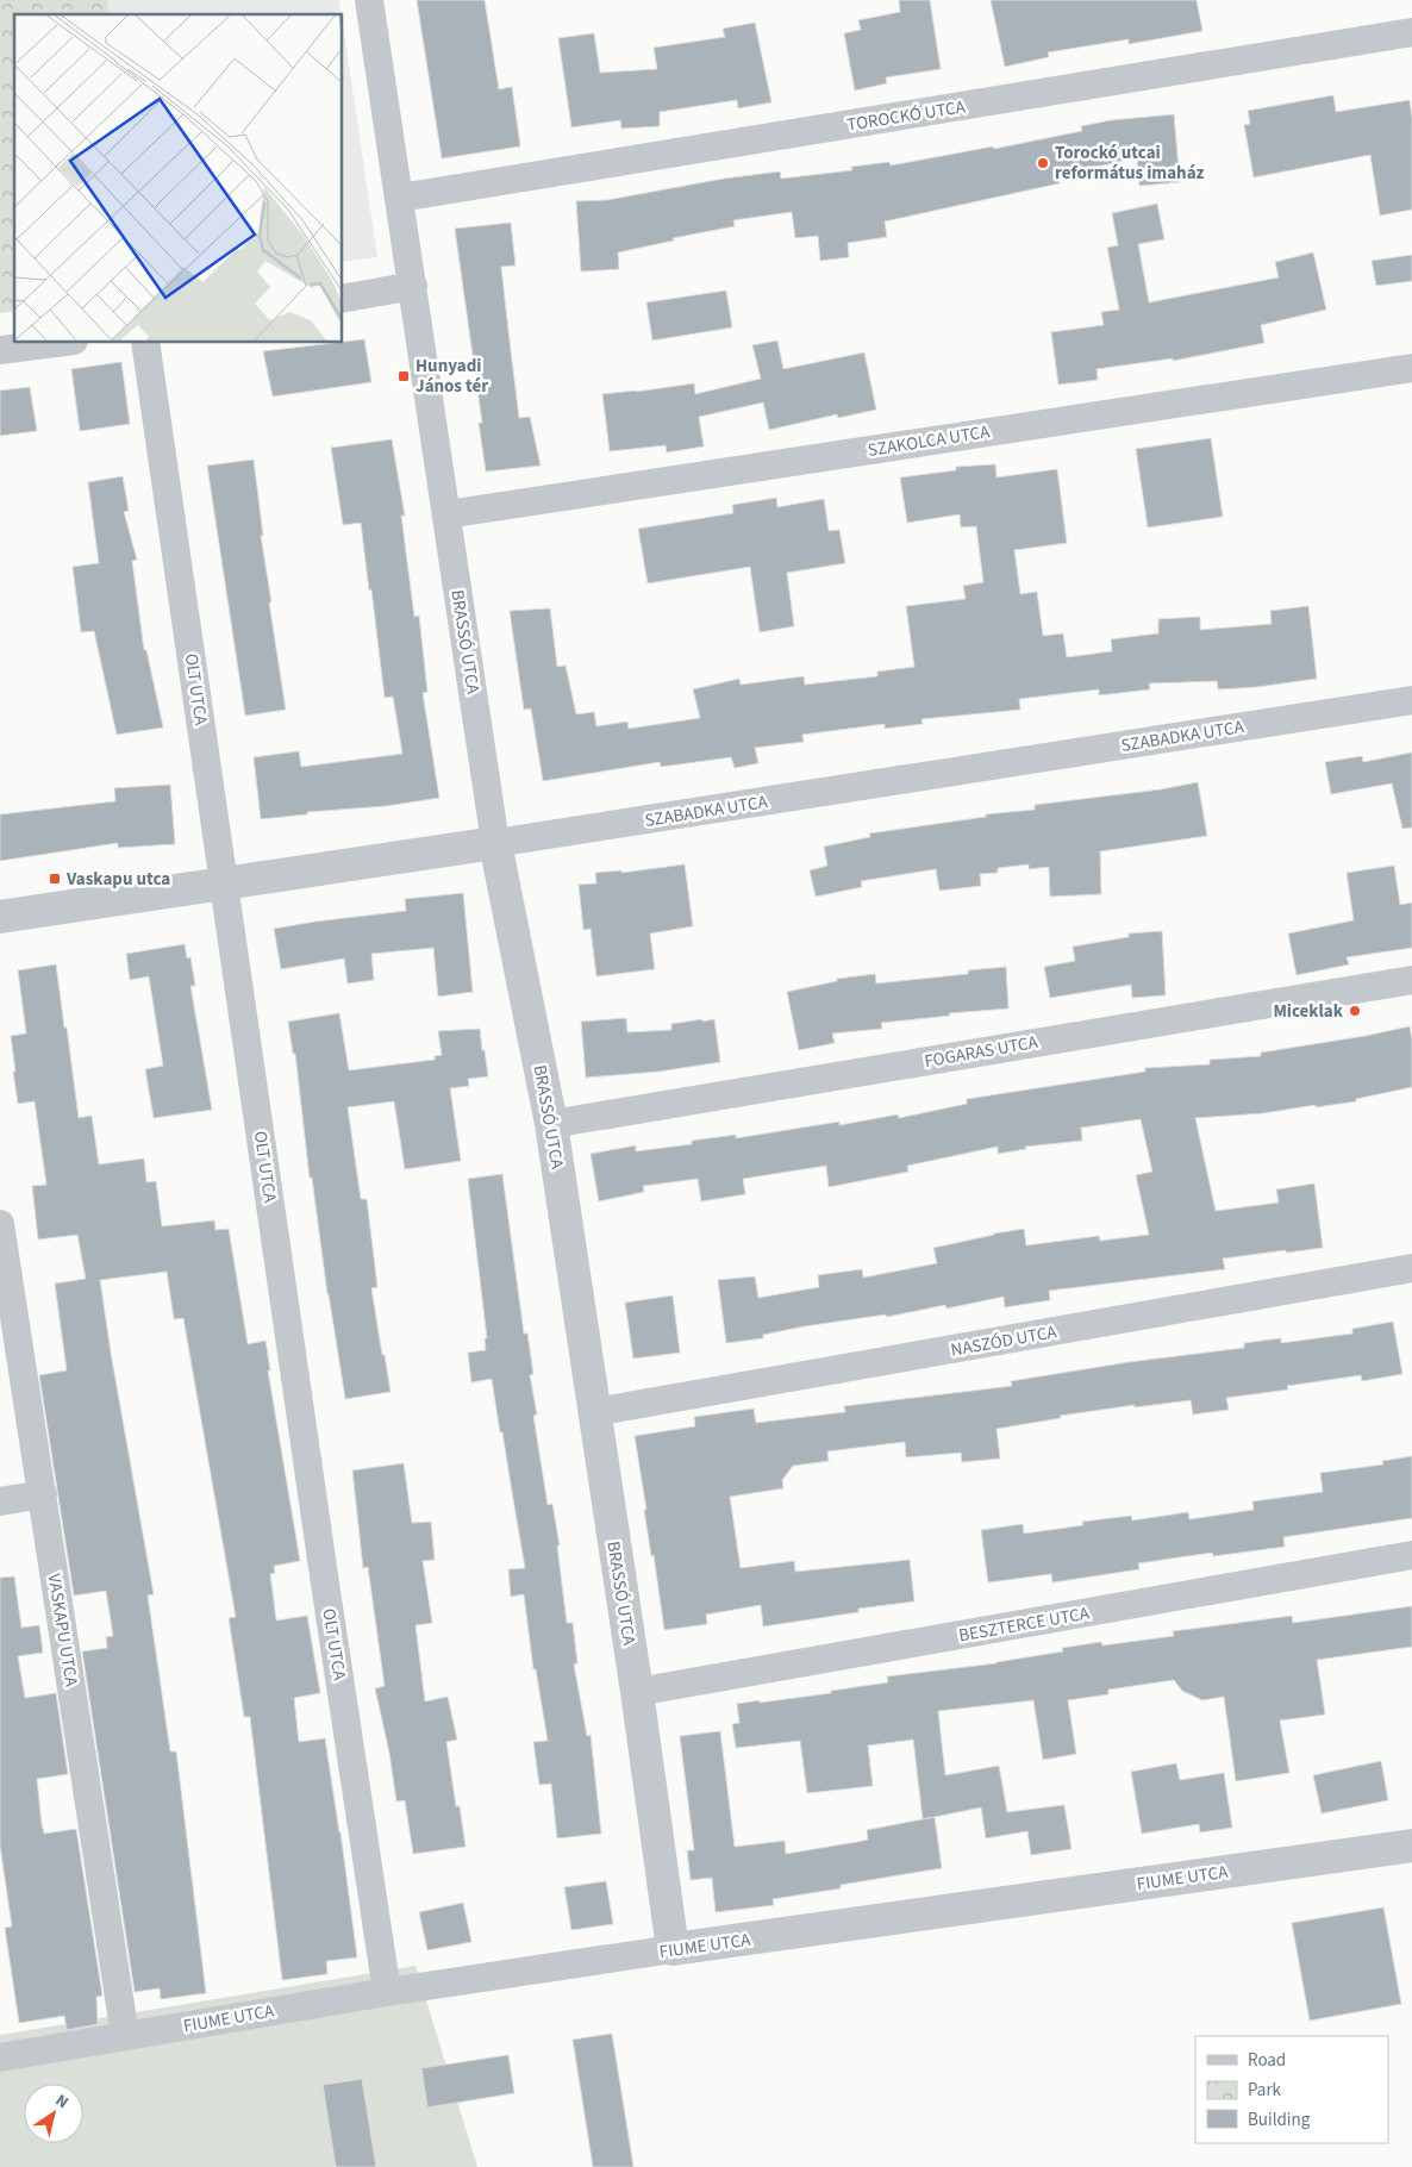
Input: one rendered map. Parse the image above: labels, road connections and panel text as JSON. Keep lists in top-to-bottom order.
{
  "streets": {
    "street": [
      "TOROCKÓ UTCA",
      "SZAKOLCA UTCA",
      "BRASSÓ UTCA",
      "OLT UTCA",
      "SZABADKA UTCA",
      "FOGARAS UTCA",
      "NASZÓD UTCA",
      "BESZTERCE UTCA",
      "VASKAPU UTCA",
      "FIUME UTCA"
    ]
  },
  "crossings": [
    ["SZAKOLCA UTCA", "BRASSÓ UTCA"],
    ["BRASSÓ UTCA", "SZABADKA UTCA"],
    ["BRASSÓ UTCA", "FOGARAS UTCA"],
    ["BRASSÓ UTCA", "NASZÓD UTCA"],
    ["BRASSÓ UTCA", "BESZTERCE UTCA"],
    ["BRASSÓ UTCA", "FIUME UTCA"],
    ["OLT UTCA", "SZABADKA UTCA"],
    ["OLT UTCA", "FIUME UTCA"],
    ["VASKAPU UTCA", "FIUME UTCA"]
  ],
  "places": {
    "other": ["Torockó utcai református imaház", "Miceklak"],
    "transit": ["Hunyadi János tér", "Vaskapu utca"]
  },
  "legend": ["Road", "Park", "Building"],
  "north": "top right"
}
